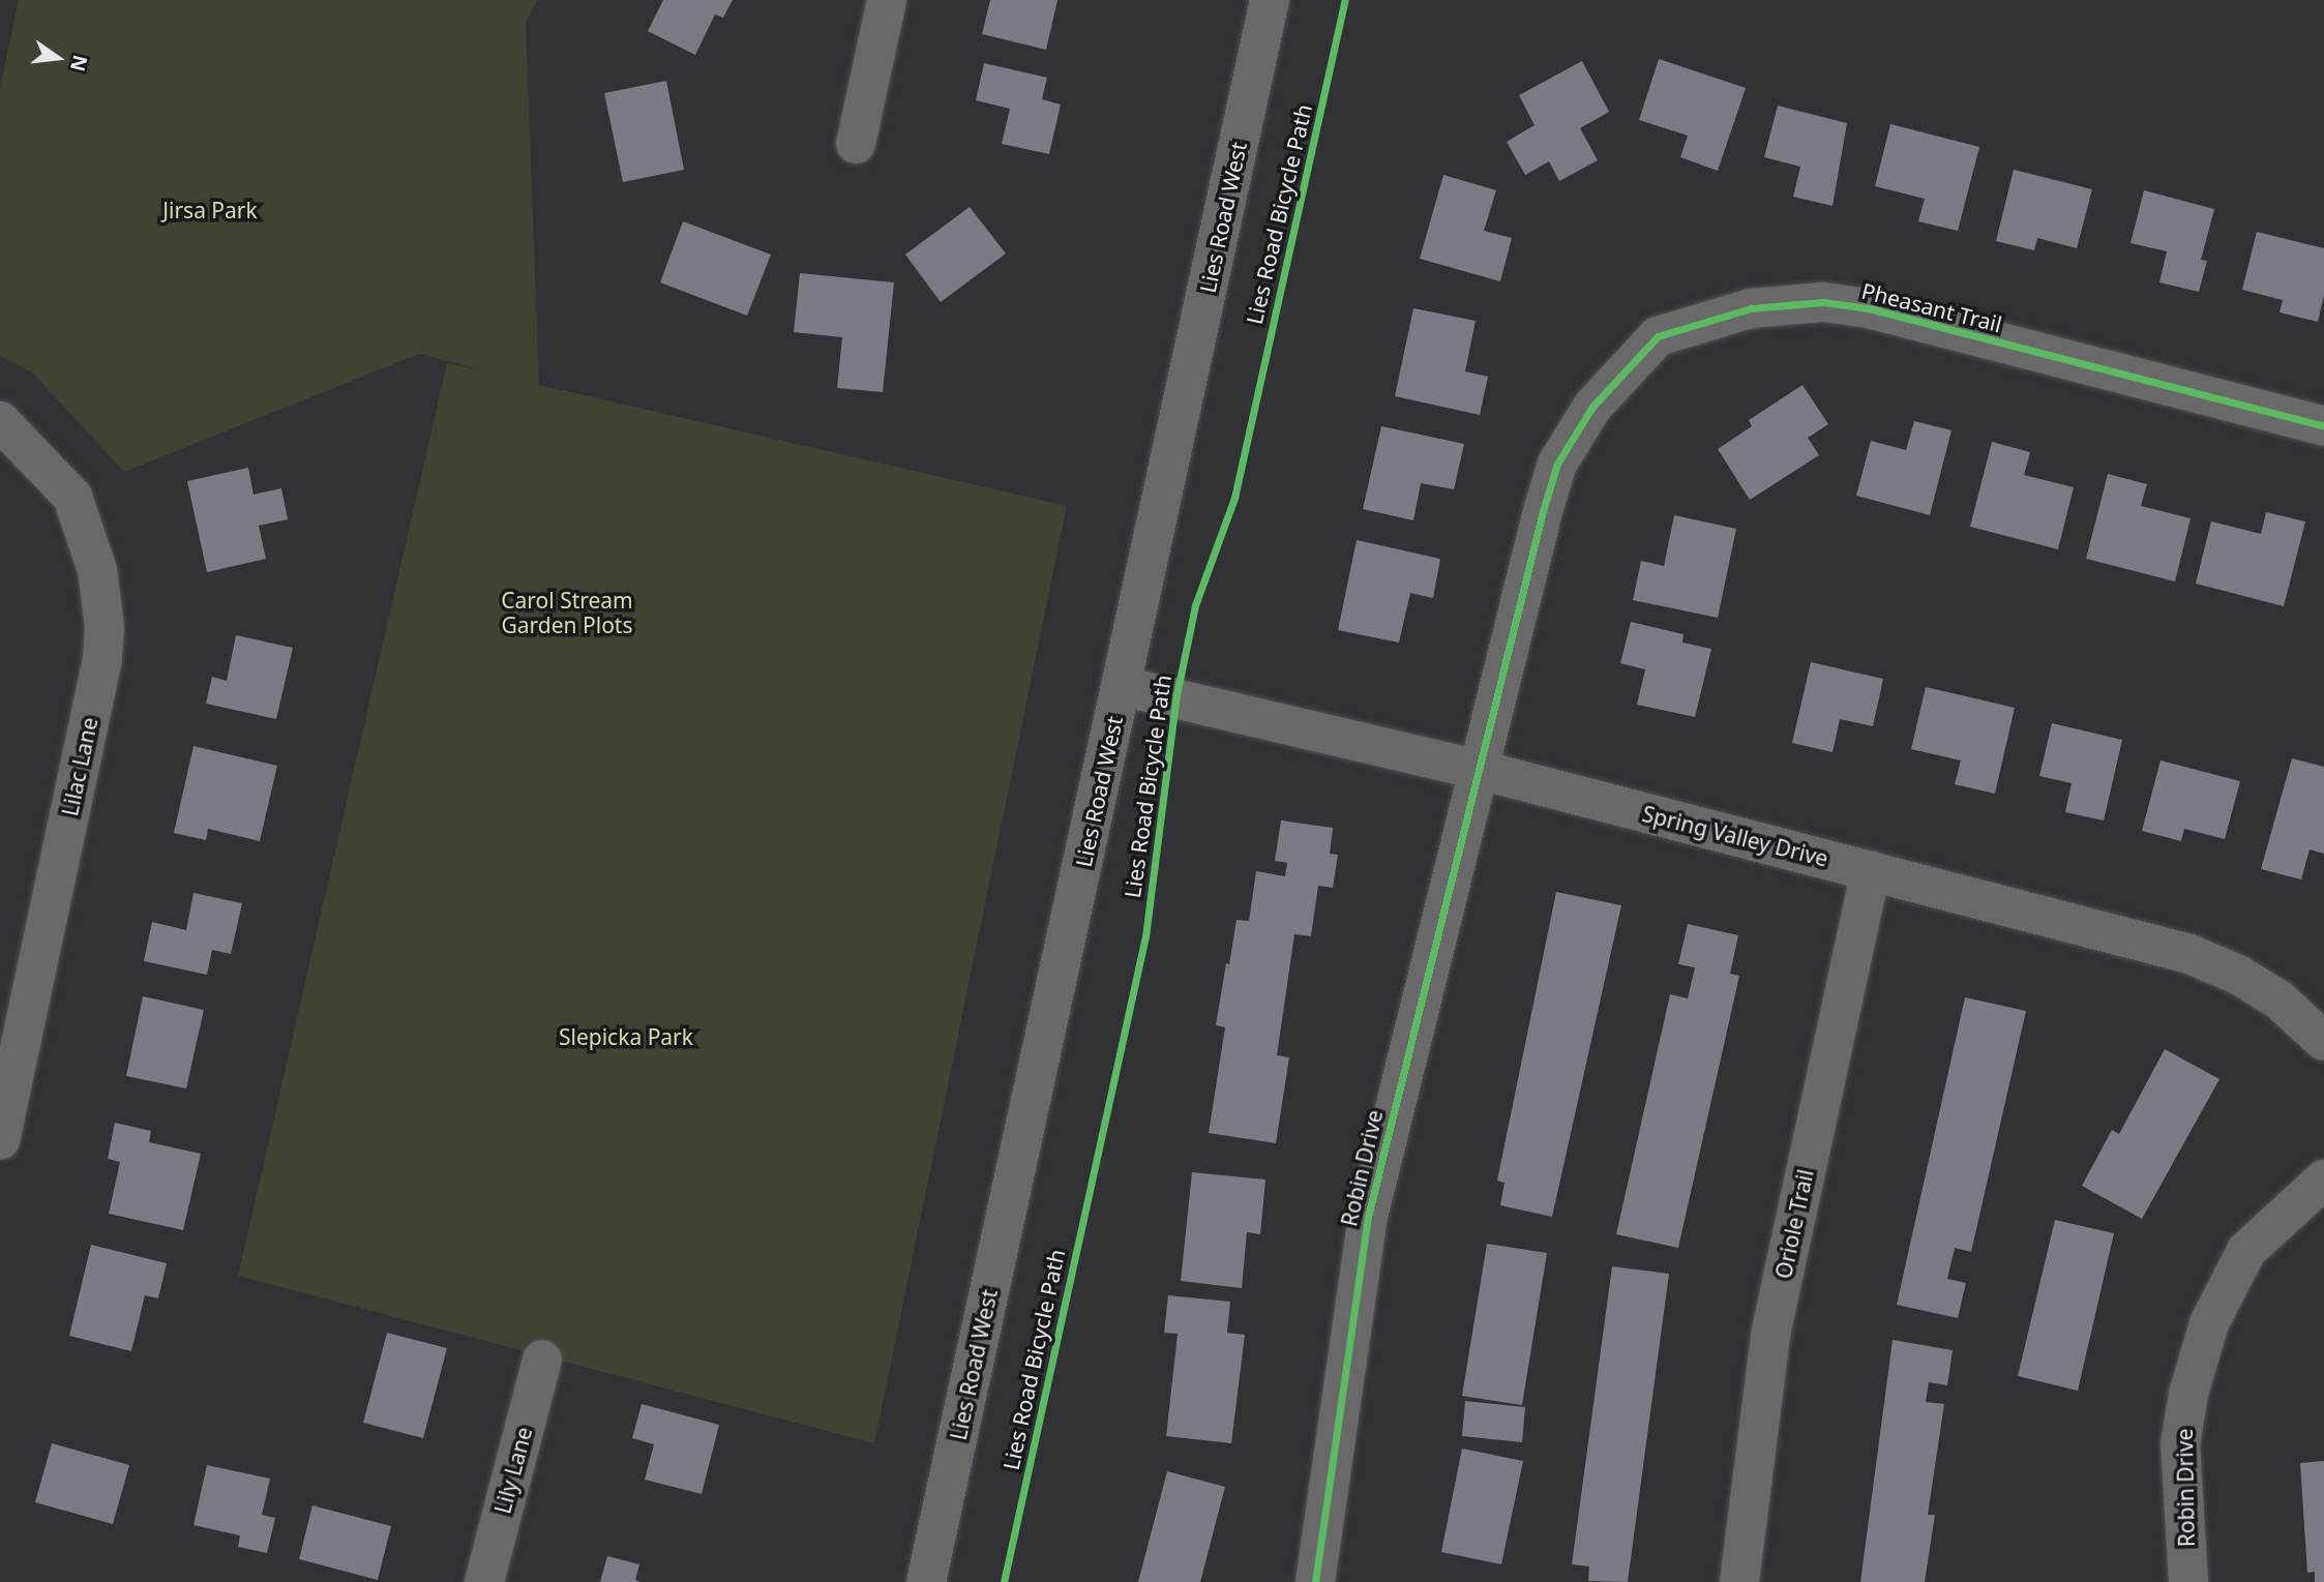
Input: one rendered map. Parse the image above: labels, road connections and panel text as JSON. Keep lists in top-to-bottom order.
{
  "streets": {
    "street": [
      "Lies Road West",
      "Pheasant Trail",
      "Lilac Lane",
      "Spring Valley Drive",
      "Robin Drive",
      "Oriole Trail",
      "Lily Lane"
    ],
    "cycle path": ["Lies Road Bicycle Path"]
  },
  "crossings": [
    ["Lies Road West", "Spring Valley Drive"],
    ["Pheasant Trail", "Spring Valley Drive"],
    ["Pheasant Trail", "Robin Drive"],
    ["Spring Valley Drive", "Robin Drive"],
    ["Spring Valley Drive", "Oriole Trail"]
  ],
  "parks": ["Jirsa Park", "Carol Stream Garden Plots", "Slepicka Park"],
  "north": "right"
}
